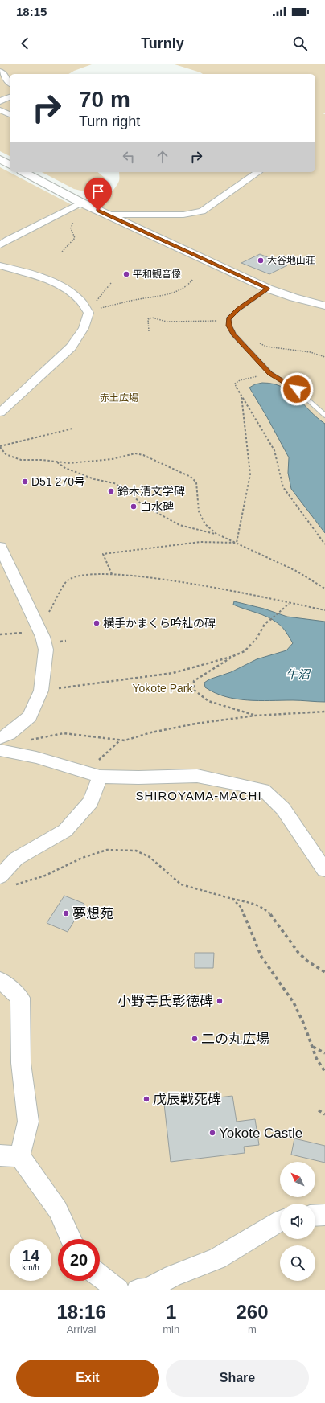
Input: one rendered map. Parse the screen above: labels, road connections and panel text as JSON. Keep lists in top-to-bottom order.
{
  "districts": ["SHIROYAMA-MACHI"],
  "water": ["牛沼"],
  "parks": ["赤土広場", "Yokote Park"],
  "places": [
    "大谷地山荘",
    "平和観音像",
    "D51 270号",
    "鈴木清文学碑",
    "白水碑",
    "横手かまくら吟社の碑",
    "夢想苑",
    "小野寺氏彰徳碑",
    "二の丸広場",
    "戊辰戦死碑",
    "Yokote Castle"
  ],
  "north": "top left",
  "page": {
    "status": "18:15",
    "header": "Turnly",
    "turn": ["70 m", "Turn right"],
    "speed": "14 km/h",
    "limit": "20",
    "eta": [
      "18:16",
      "Arrival",
      "1",
      "min",
      "260",
      "m"
    ],
    "buttons": ["Exit", "Share"]
  }
}
